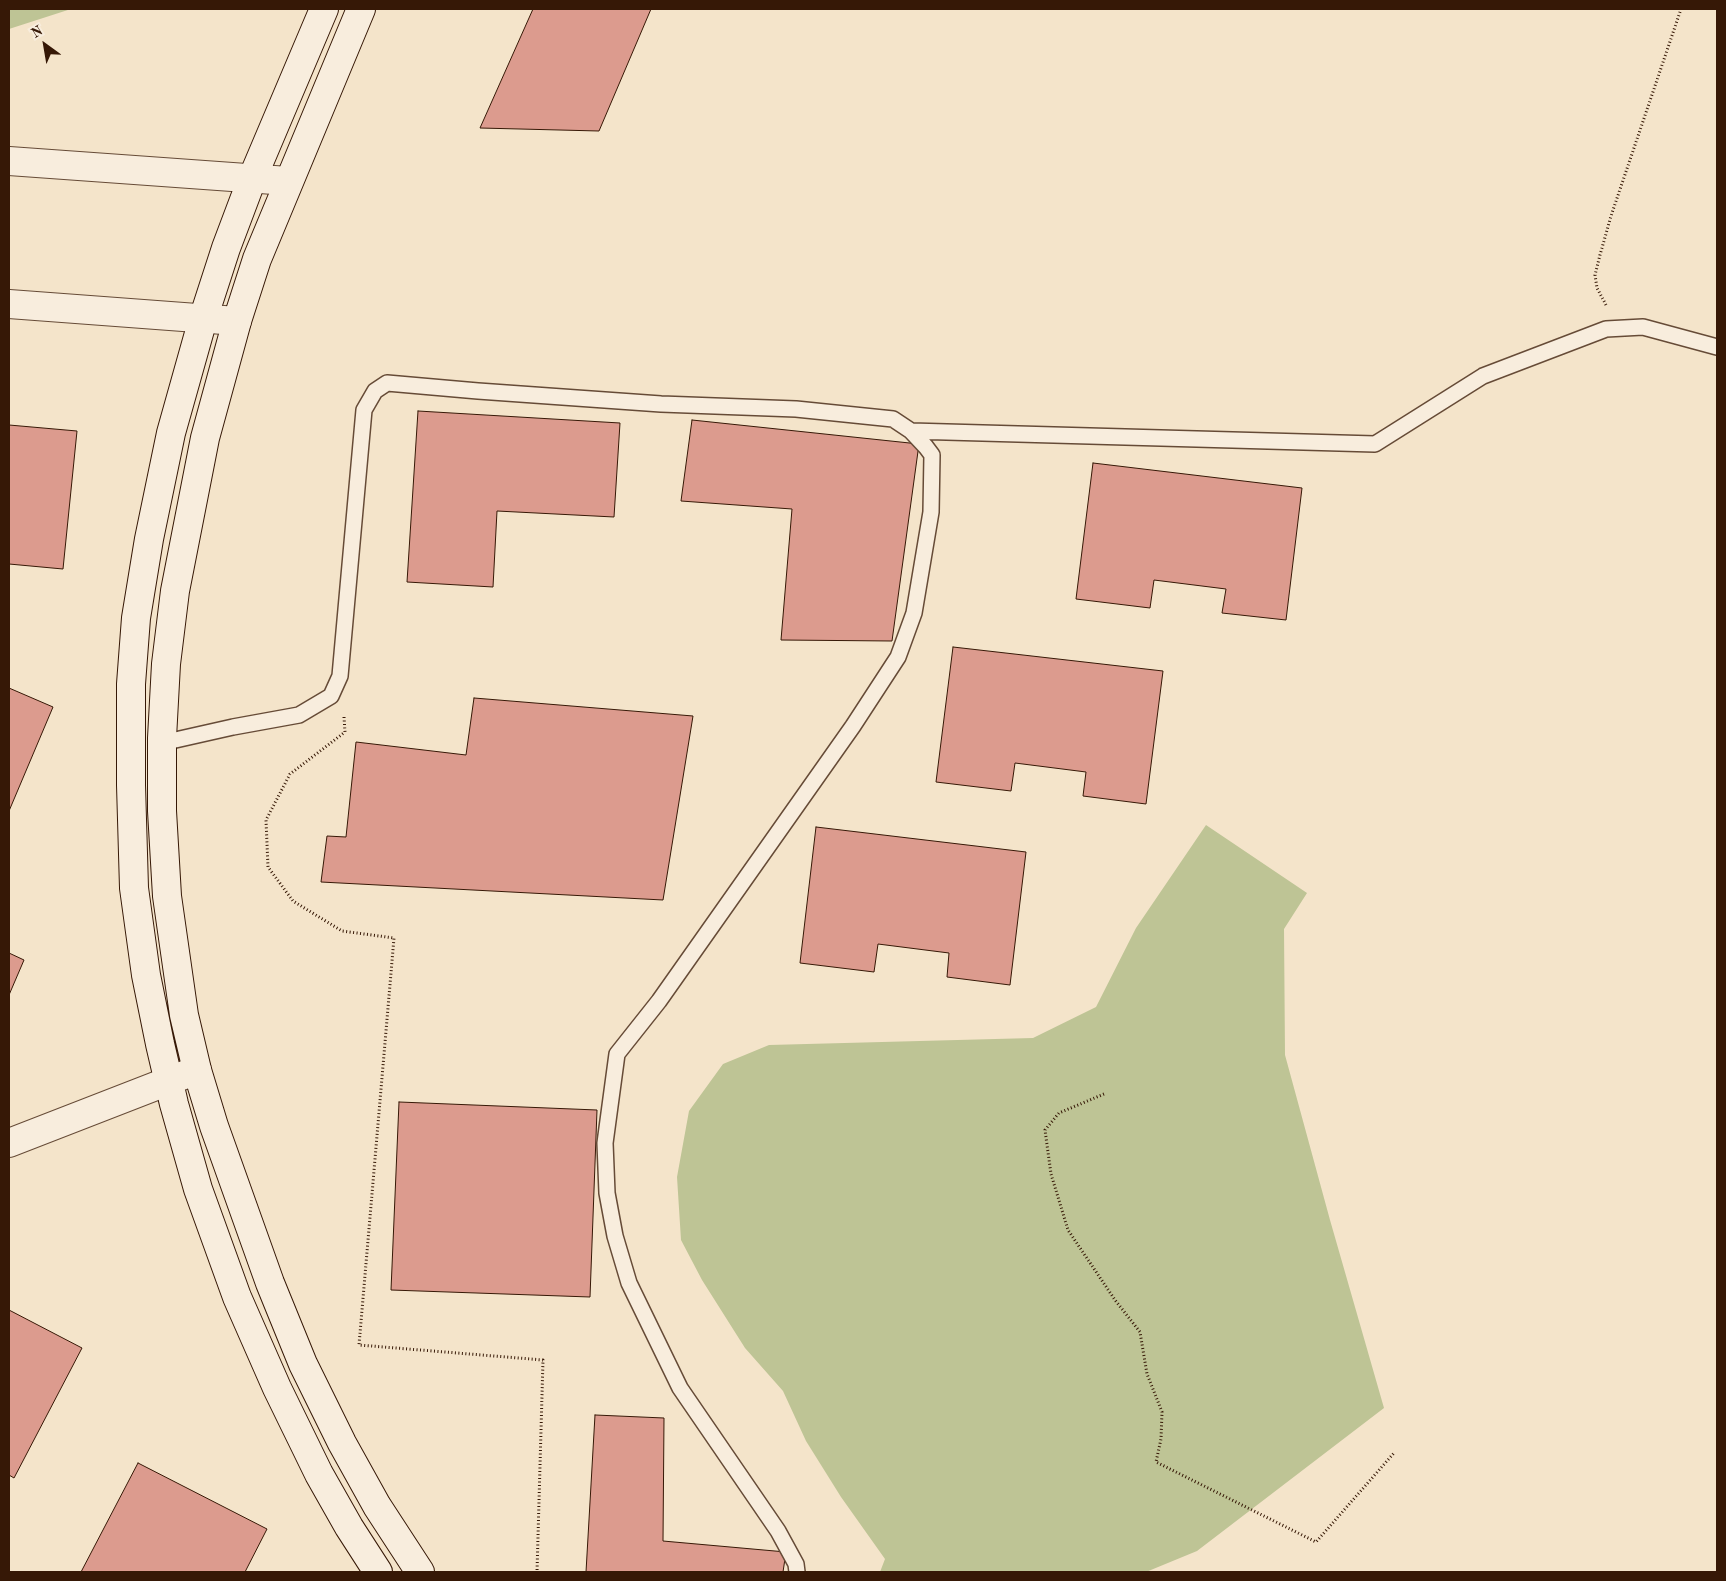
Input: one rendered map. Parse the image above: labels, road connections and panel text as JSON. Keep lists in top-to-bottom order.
{
  "north": "top left"
}
